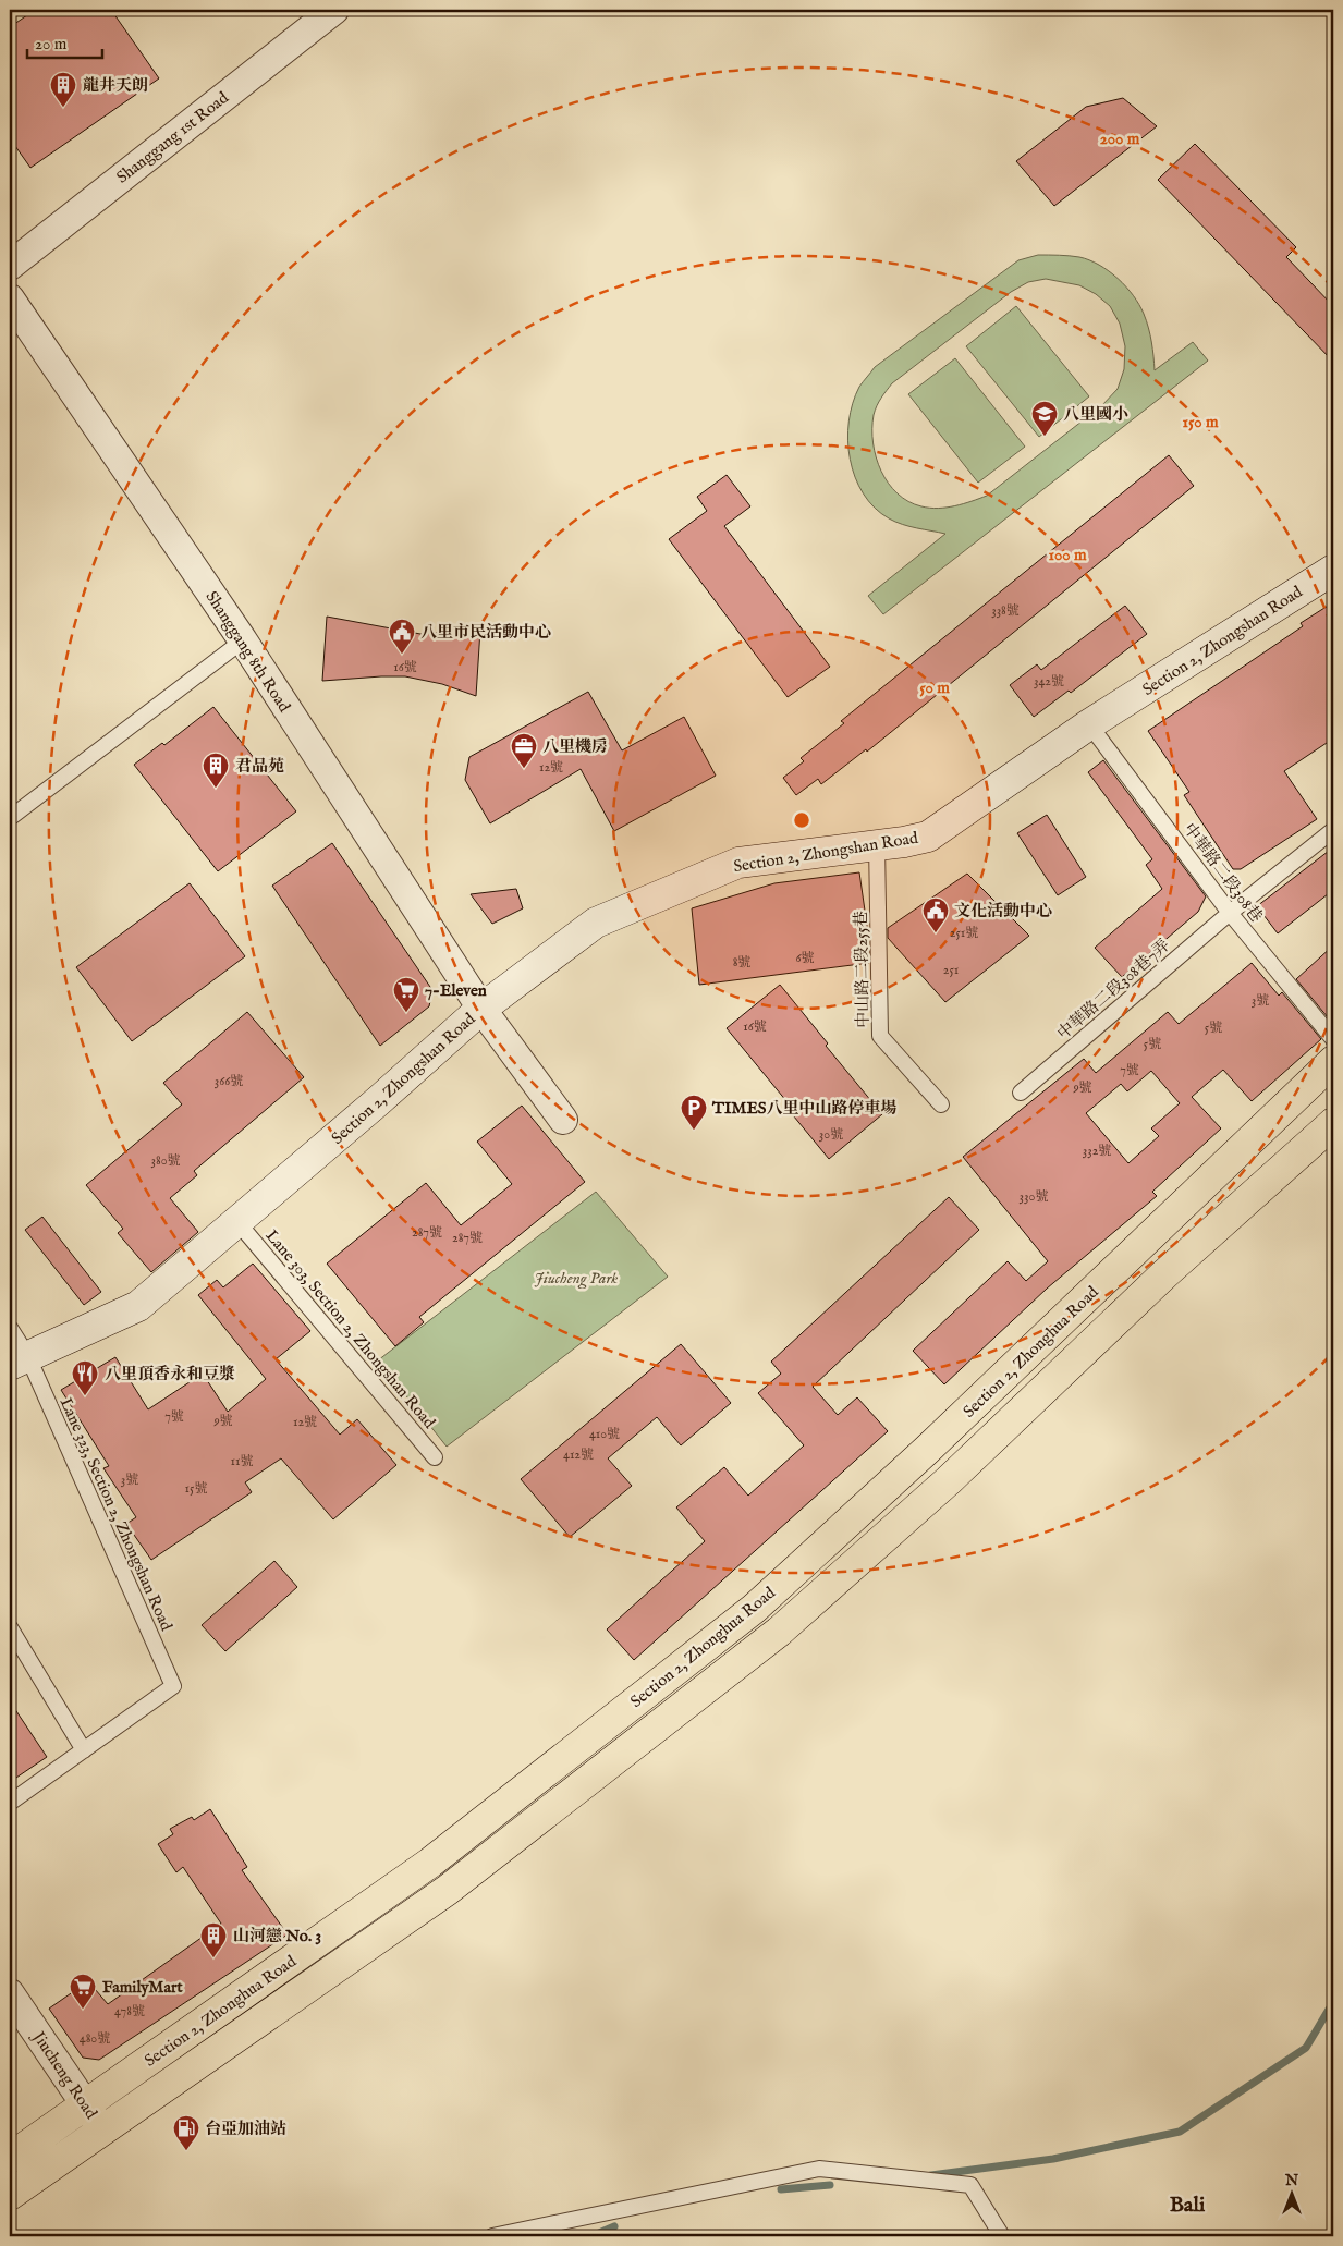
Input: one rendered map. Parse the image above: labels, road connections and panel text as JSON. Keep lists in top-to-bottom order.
{
  "streets": {
    "main road": ["Section 2, Zhongshan Road", "Section 2, Zhonghua Road"],
    "street": ["Shanggang 1st Road", "Shanggang 8th Road", "Jiucheng Road"],
    "lane": [
      "中華路二段308巷",
      "中山路二段255巷",
      "中華路二段308巷7弄",
      "Lane 303, Section 2, Zhongshan Road",
      "Lane 323, Section 2, Zhongshan Road"
    ]
  },
  "crossings": [
    ["Section 2, Zhongshan Road", "Shanggang 8th Road"],
    ["Section 2, Zhongshan Road", "中華路二段308巷"],
    ["Section 2, Zhongshan Road", "中山路二段255巷"],
    ["Section 2, Zhongshan Road", "Lane 303, Section 2, Zhongshan Road"],
    ["Section 2, Zhongshan Road", "Lane 323, Section 2, Zhongshan Road"],
    ["中華路二段308巷", "中華路二段308巷7弄"],
    ["Section 2, Zhonghua Road", "Jiucheng Road"]
  ],
  "districts": ["Bali"],
  "parks": ["Jiucheng Park"],
  "places": {
    "building": ["龍井天朗", "君品苑", "山河戀 No. 3"],
    "school or university": ["八里國小"],
    "public building": ["八里市民活動中心", "文化活動中心"],
    "office": ["八里機房"],
    "supermarket": ["7-Eleven", "FamilyMart"],
    "parking": ["TIMES八里中山路停車場"],
    "restaurant": ["八里頂香永和豆漿"],
    "fuel station": ["台亞加油站"]
  },
  "house_numbers": [
    "338號",
    "16號",
    "342號",
    "12號",
    "251號",
    "6號",
    "8號",
    "251",
    "3號",
    "16號",
    "5號",
    "5號",
    "7號",
    "366號",
    "9號",
    "30號",
    "332號",
    "380號",
    "330號",
    "287號",
    "287號",
    "7號",
    "9號",
    "12號",
    "410號",
    "412號",
    "11號",
    "3號",
    "15號",
    "478號",
    "480號"
  ],
  "scale_bar": "20 m",
  "north": "top",
  "rings": [
    "200 m",
    "150 m",
    "100 m",
    "50 m"
  ]
}
